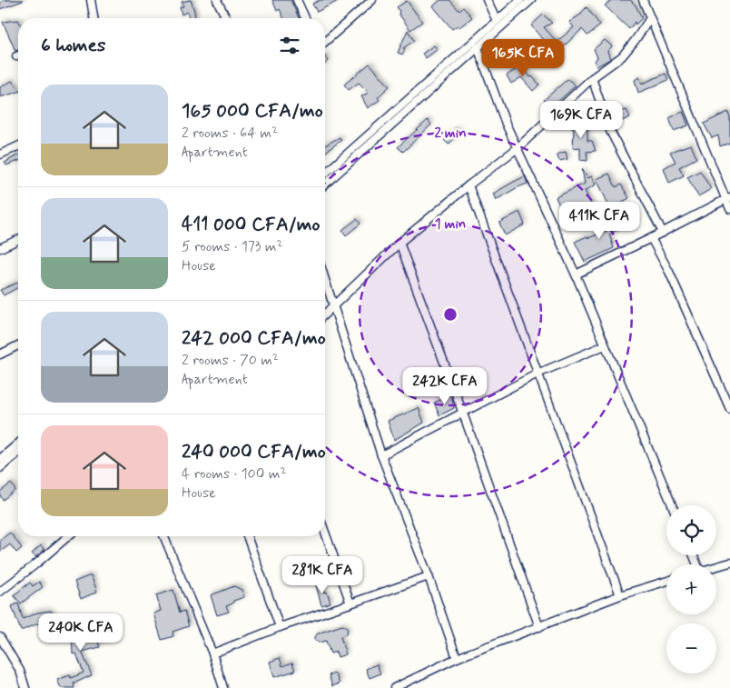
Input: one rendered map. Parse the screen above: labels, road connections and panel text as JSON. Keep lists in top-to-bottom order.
{
  "page": {
    "heading": "6 homes",
    "price": [
      "165K CFA",
      "169K CFA",
      "411K CFA",
      "242K CFA",
      "281K CFA",
      "240K CFA"
    ],
    "list": [
      {
        "name": "165 000 CFA/mo",
        "note": "2 rooms · 64 m² · Apartment"
      },
      {
        "name": "411 000 CFA/mo",
        "note": "5 rooms · 173 m² · House"
      },
      {
        "name": "242 000 CFA/mo",
        "note": "2 rooms · 70 m² · Apartment"
      },
      {
        "name": "240 000 CFA/mo",
        "note": "4 rooms · 100 m² · House"
      }
    ],
    "map_buttons": ["+", "−"]
  },
  "rings": ["2 min", "1 min"]
}
